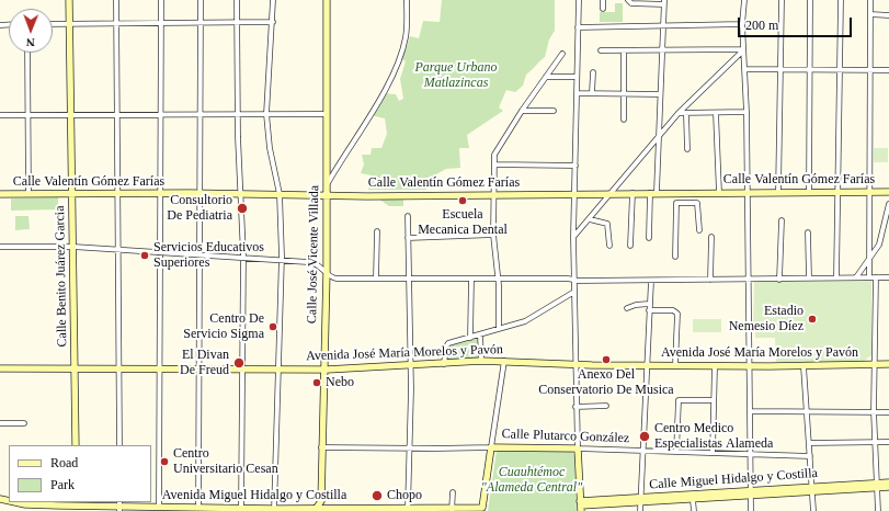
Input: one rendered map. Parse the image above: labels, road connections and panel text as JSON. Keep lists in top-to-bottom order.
{
  "streets": {
    "main road": [
      "Calle Valentín Gómez Farías",
      "Calle José Vicente Villada",
      "Calle Benito Juárez Garcia",
      "Avenida José María Morelos y Pavón",
      "Calle Plutarco González",
      "Calle Miguel Hidalgo y Costilla",
      "Avenida Miguel Hidalgo y Costilla"
    ]
  },
  "crossings": [
    ["Calle Valentín Gómez Farías", "Calle José Vicente Villada"],
    ["Calle Valentín Gómez Farías", "Calle Benito Juárez Garcia"],
    ["Calle José Vicente Villada", "Avenida José María Morelos y Pavón"],
    ["Calle José Vicente Villada", "Calle Plutarco González"],
    ["Calle José Vicente Villada", "Avenida Miguel Hidalgo y Costilla"],
    ["Calle Benito Juárez Garcia", "Avenida José María Morelos y Pavón"]
  ],
  "parks": ["Parque Urbano Matlazincas", "Cuauhtémoc \"Alameda Central\""],
  "places": [
    "Escuela Mecanica Dental",
    "Consultorio De Pediatria",
    "Servicios Educativos Superiores",
    "Estadio Nemesio Díez",
    "Centro De Servicio Sigma",
    "Anexo Del Conservatorio De Musica",
    "El Divan De Freud",
    "Nebo",
    "Centro Medico Especialistas Alameda",
    "Centro Universitario Cesan",
    "Chopo"
  ],
  "legend": ["Road", "Park"],
  "scale_bar": "200 m",
  "north": "bottom"
}
